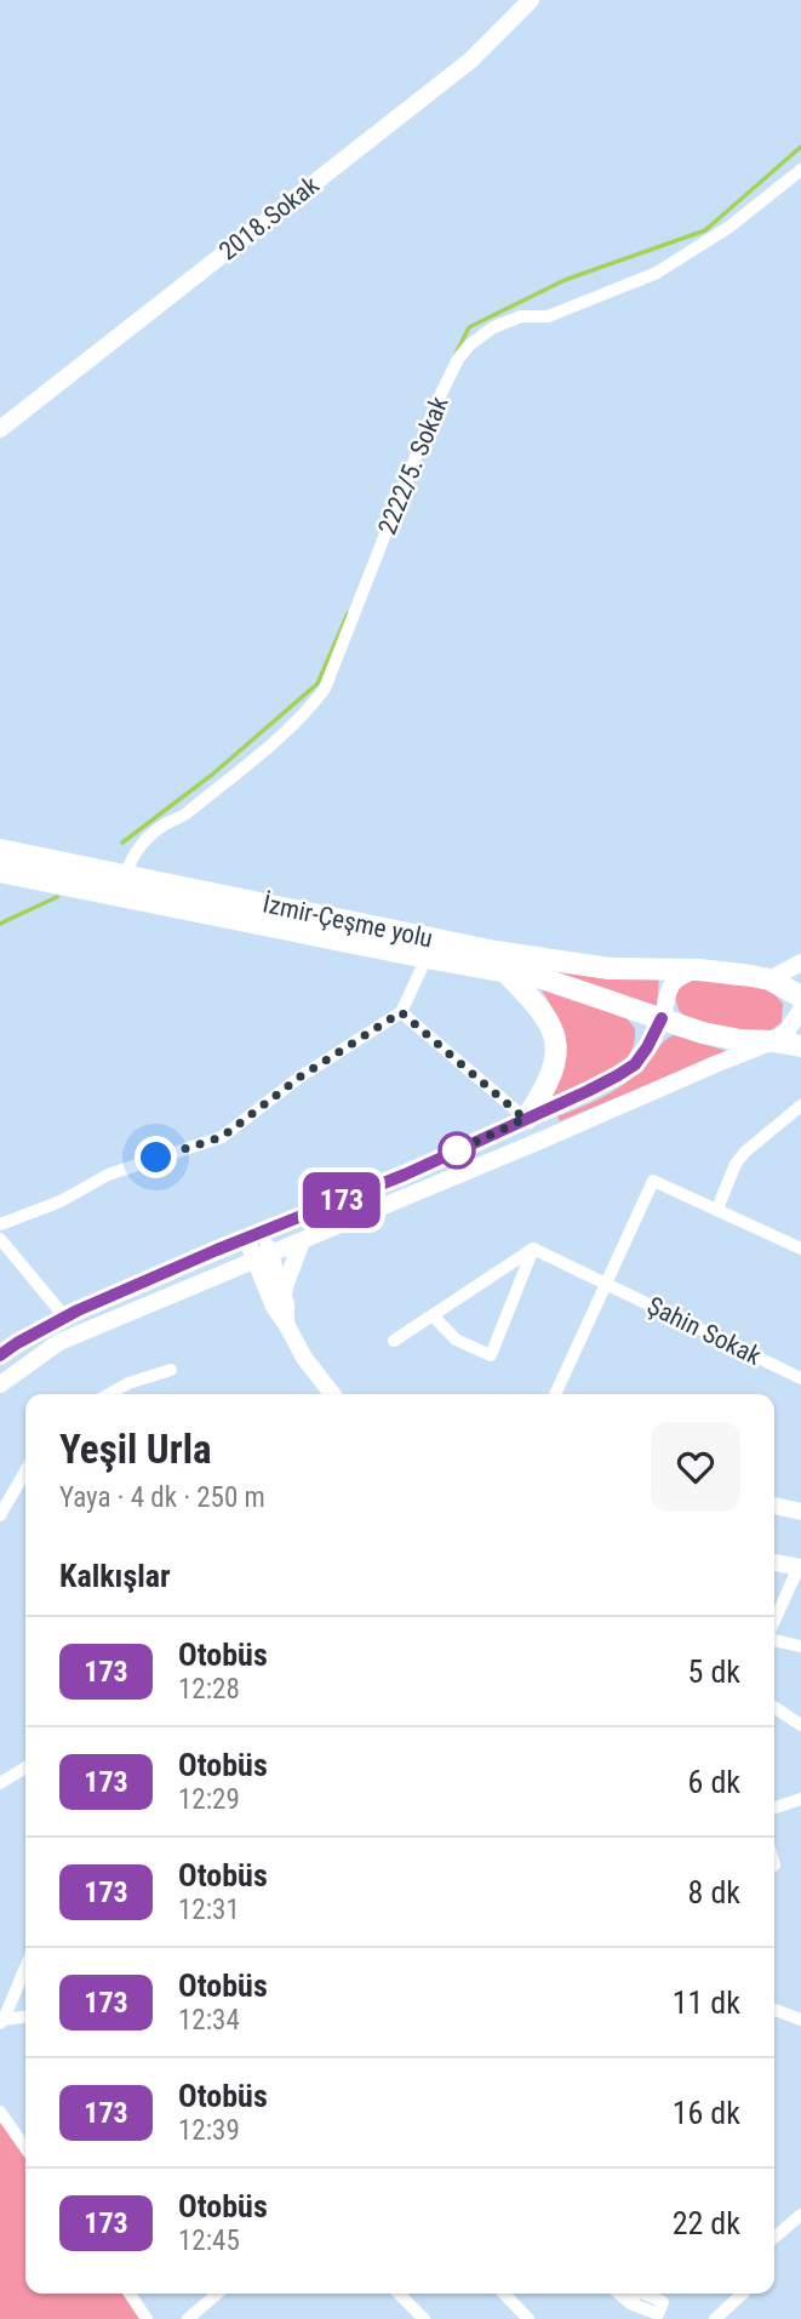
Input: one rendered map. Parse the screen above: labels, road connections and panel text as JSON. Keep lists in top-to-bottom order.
{
  "streets": {
    "highway": ["İzmir-Çeşme yolu"],
    "street": ["2018.Sokak", "2222/5. Sokak", "Şahin Sokak"]
  },
  "crossings": [
    ["2222/5. Sokak", "İzmir-Çeşme yolu"]
  ],
  "lines": ["bus line 173"],
  "page": {
    "on_map": "173",
    "heading": [
      ["Yeşil Urla", "Yaya · 4 dk · 250 m"],
      "Kalkışlar"
    ],
    "list": [
      {
        "mark": "173",
        "name": "Otobüs",
        "note": "12:28",
        "value": "5 dk"
      },
      {
        "mark": "173",
        "name": "Otobüs",
        "note": "12:29",
        "value": "6 dk"
      },
      {
        "mark": "173",
        "name": "Otobüs",
        "note": "12:31",
        "value": "8 dk"
      },
      {
        "mark": "173",
        "name": "Otobüs",
        "note": "12:34",
        "value": "11 dk"
      },
      {
        "mark": "173",
        "name": "Otobüs",
        "note": "12:39",
        "value": "16 dk"
      },
      {
        "mark": "173",
        "name": "Otobüs",
        "note": "12:45",
        "value": "22 dk"
      }
    ]
  }
}
